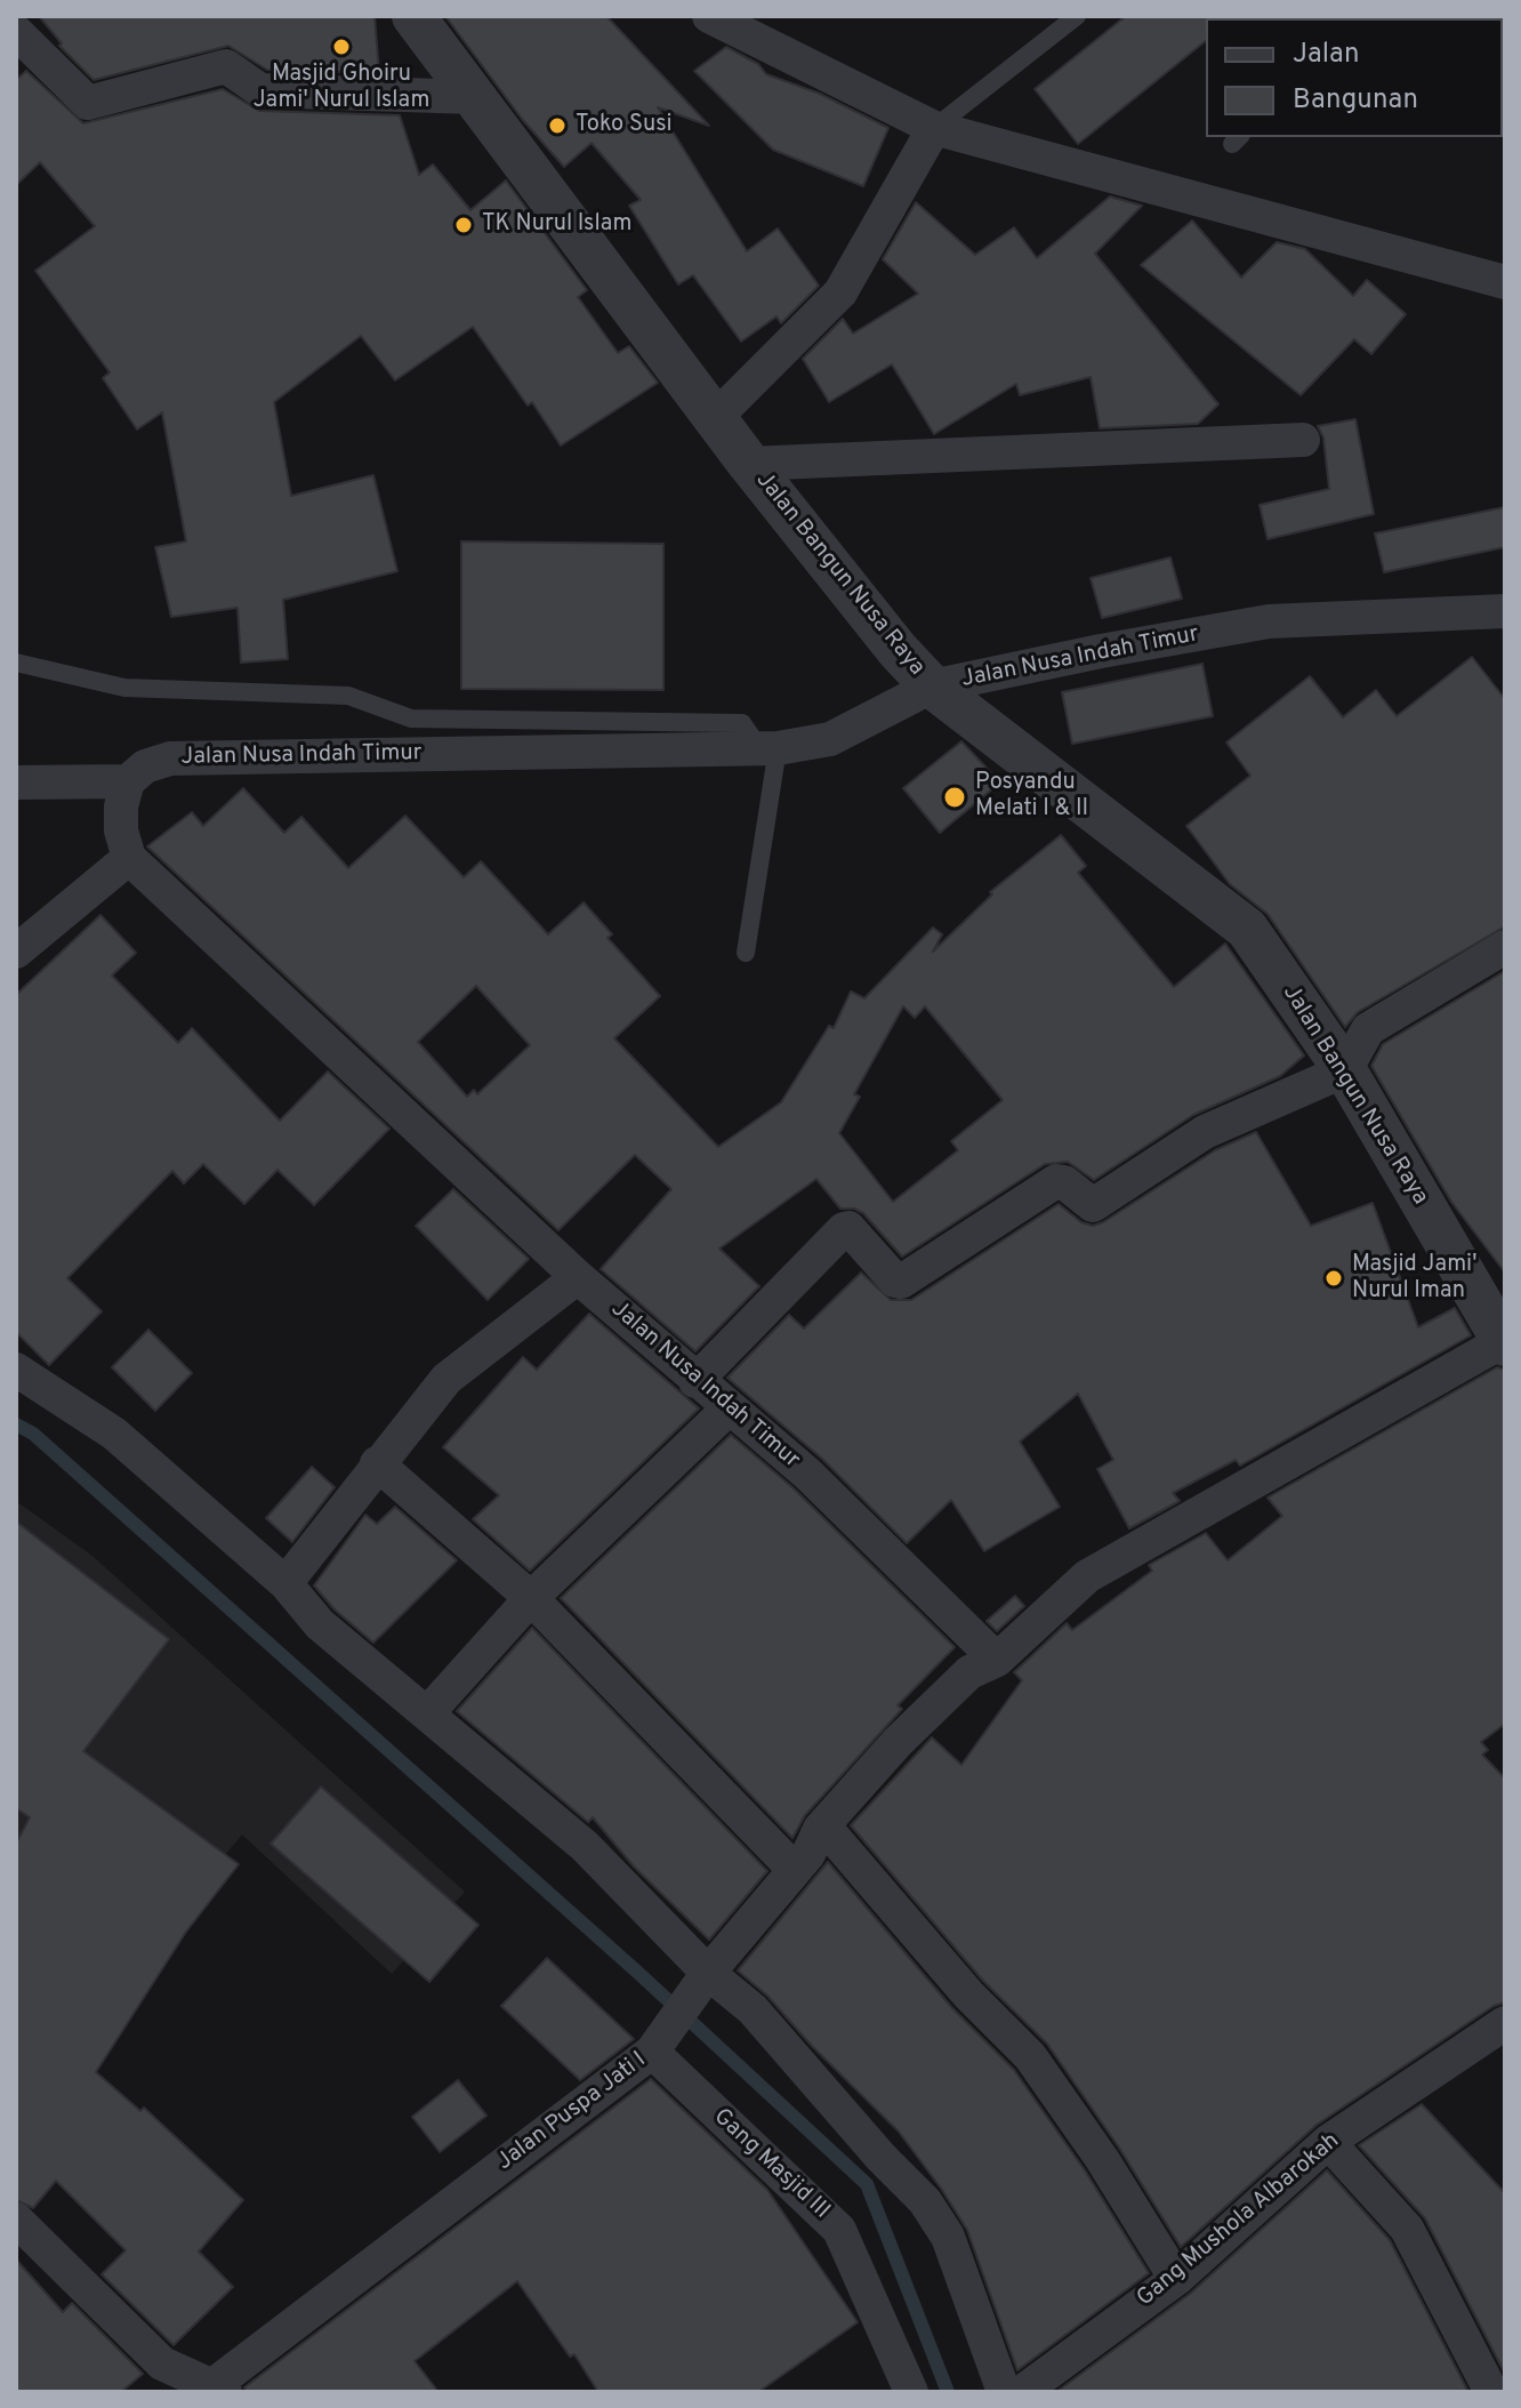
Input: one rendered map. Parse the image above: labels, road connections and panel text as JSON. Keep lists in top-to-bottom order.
{
  "streets": {
    "street": [
      "Jalan Bangun Nusa Raya",
      "Jalan Nusa Indah Timur",
      "Jalan Puspa Jati I",
      "Gang Masjid III",
      "Gang Mushola Albarokah"
    ]
  },
  "crossings": [
    ["Jalan Bangun Nusa Raya", "Jalan Nusa Indah Timur"],
    ["Jalan Bangun Nusa Raya", "Jalan Puspa Jati I"],
    ["Jalan Nusa Indah Timur", "Jalan Puspa Jati I"],
    ["Jalan Puspa Jati I", "Gang Masjid III"]
  ],
  "places": [
    "Masjid Ghoiru Jami' Nurul Islam",
    "Toko Susi",
    "TK Nurul Islam",
    "Posyandu Melati I & II",
    "Masjid Jami' Nurul Iman"
  ],
  "legend": ["Jalan", "Bangunan"]
}
